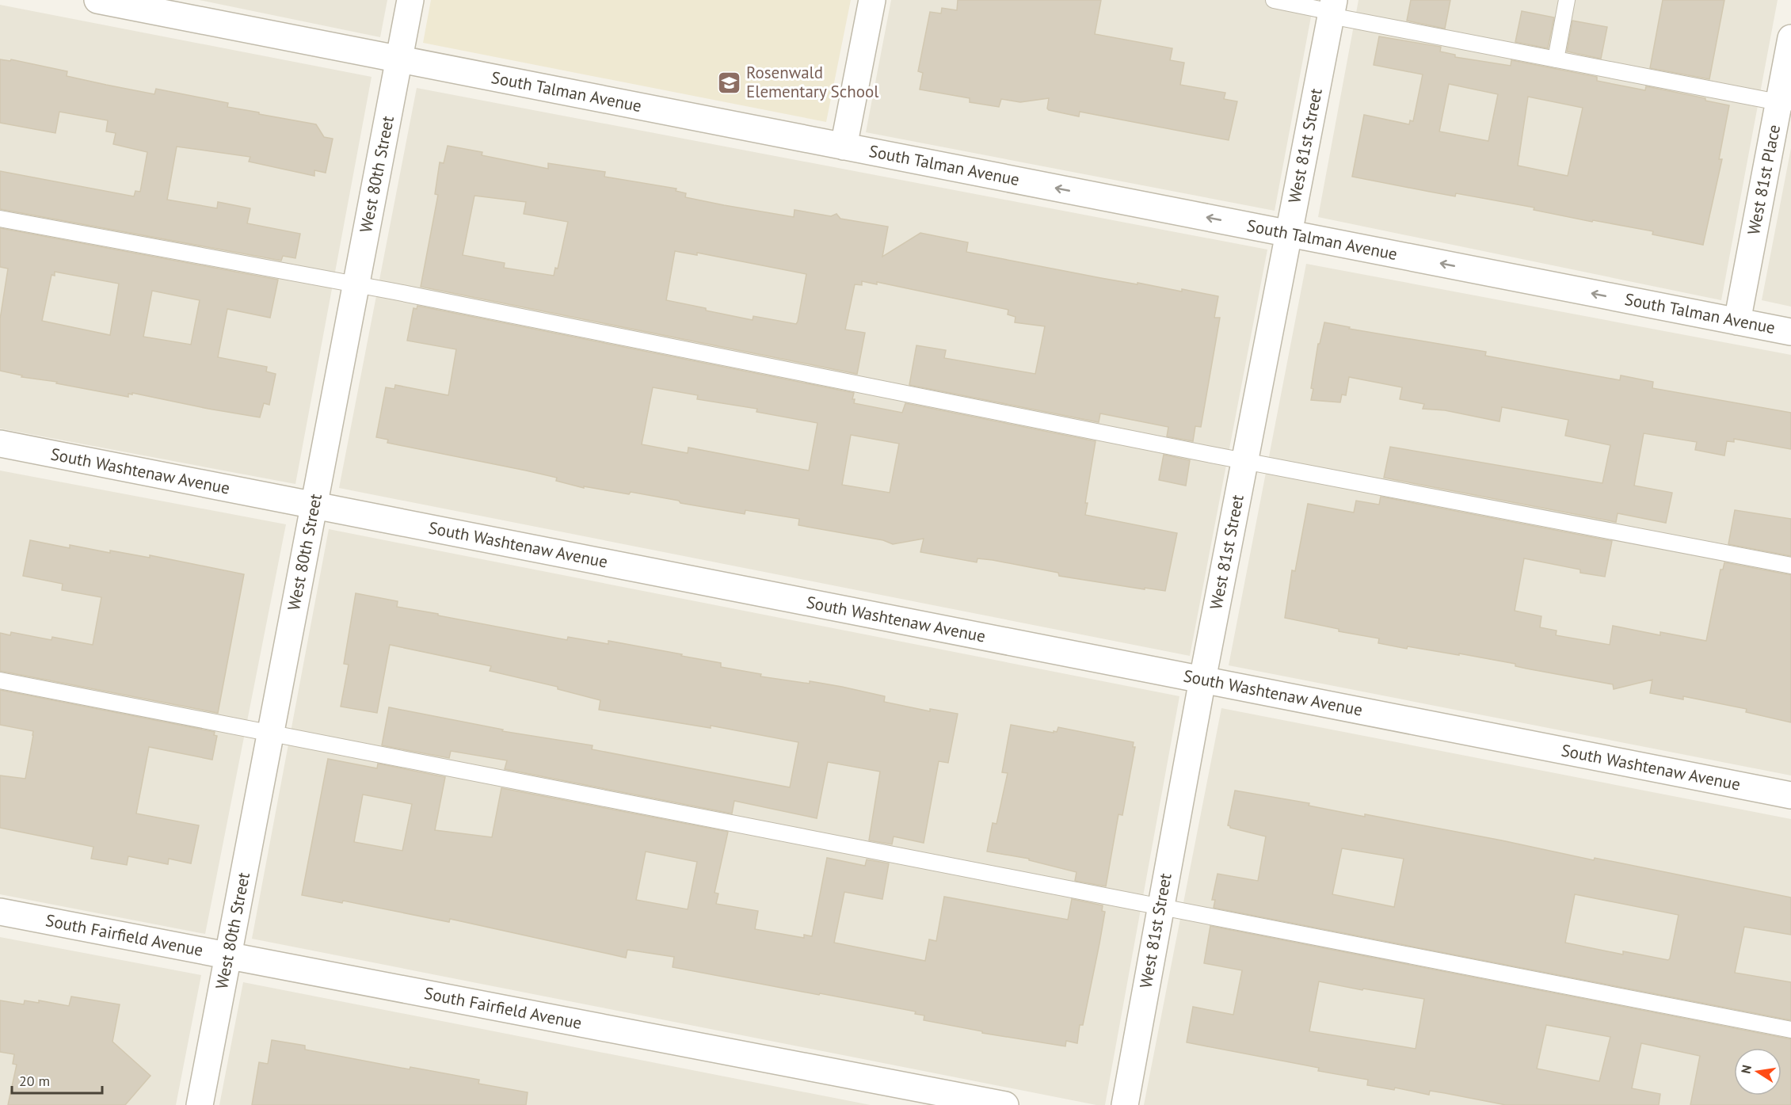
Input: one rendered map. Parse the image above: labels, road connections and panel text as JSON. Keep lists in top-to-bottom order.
{
  "streets": {
    "street": [
      "South Talman Avenue",
      "West 81st Street",
      "West 80th Street",
      "West 81st Place",
      "South Washtenaw Avenue",
      "South Fairfield Avenue"
    ]
  },
  "crossings": [
    ["South Talman Avenue", "West 81st Street"],
    ["South Talman Avenue", "West 80th Street"],
    ["South Talman Avenue", "West 81st Place"],
    ["West 81st Street", "South Washtenaw Avenue"],
    ["West 80th Street", "South Washtenaw Avenue"],
    ["West 80th Street", "South Fairfield Avenue"]
  ],
  "one_way": ["South Talman Avenue"],
  "places": {
    "school or university": ["Rosenwald Elementary School"]
  },
  "scale_bar": "20 m",
  "north": "left"
}
